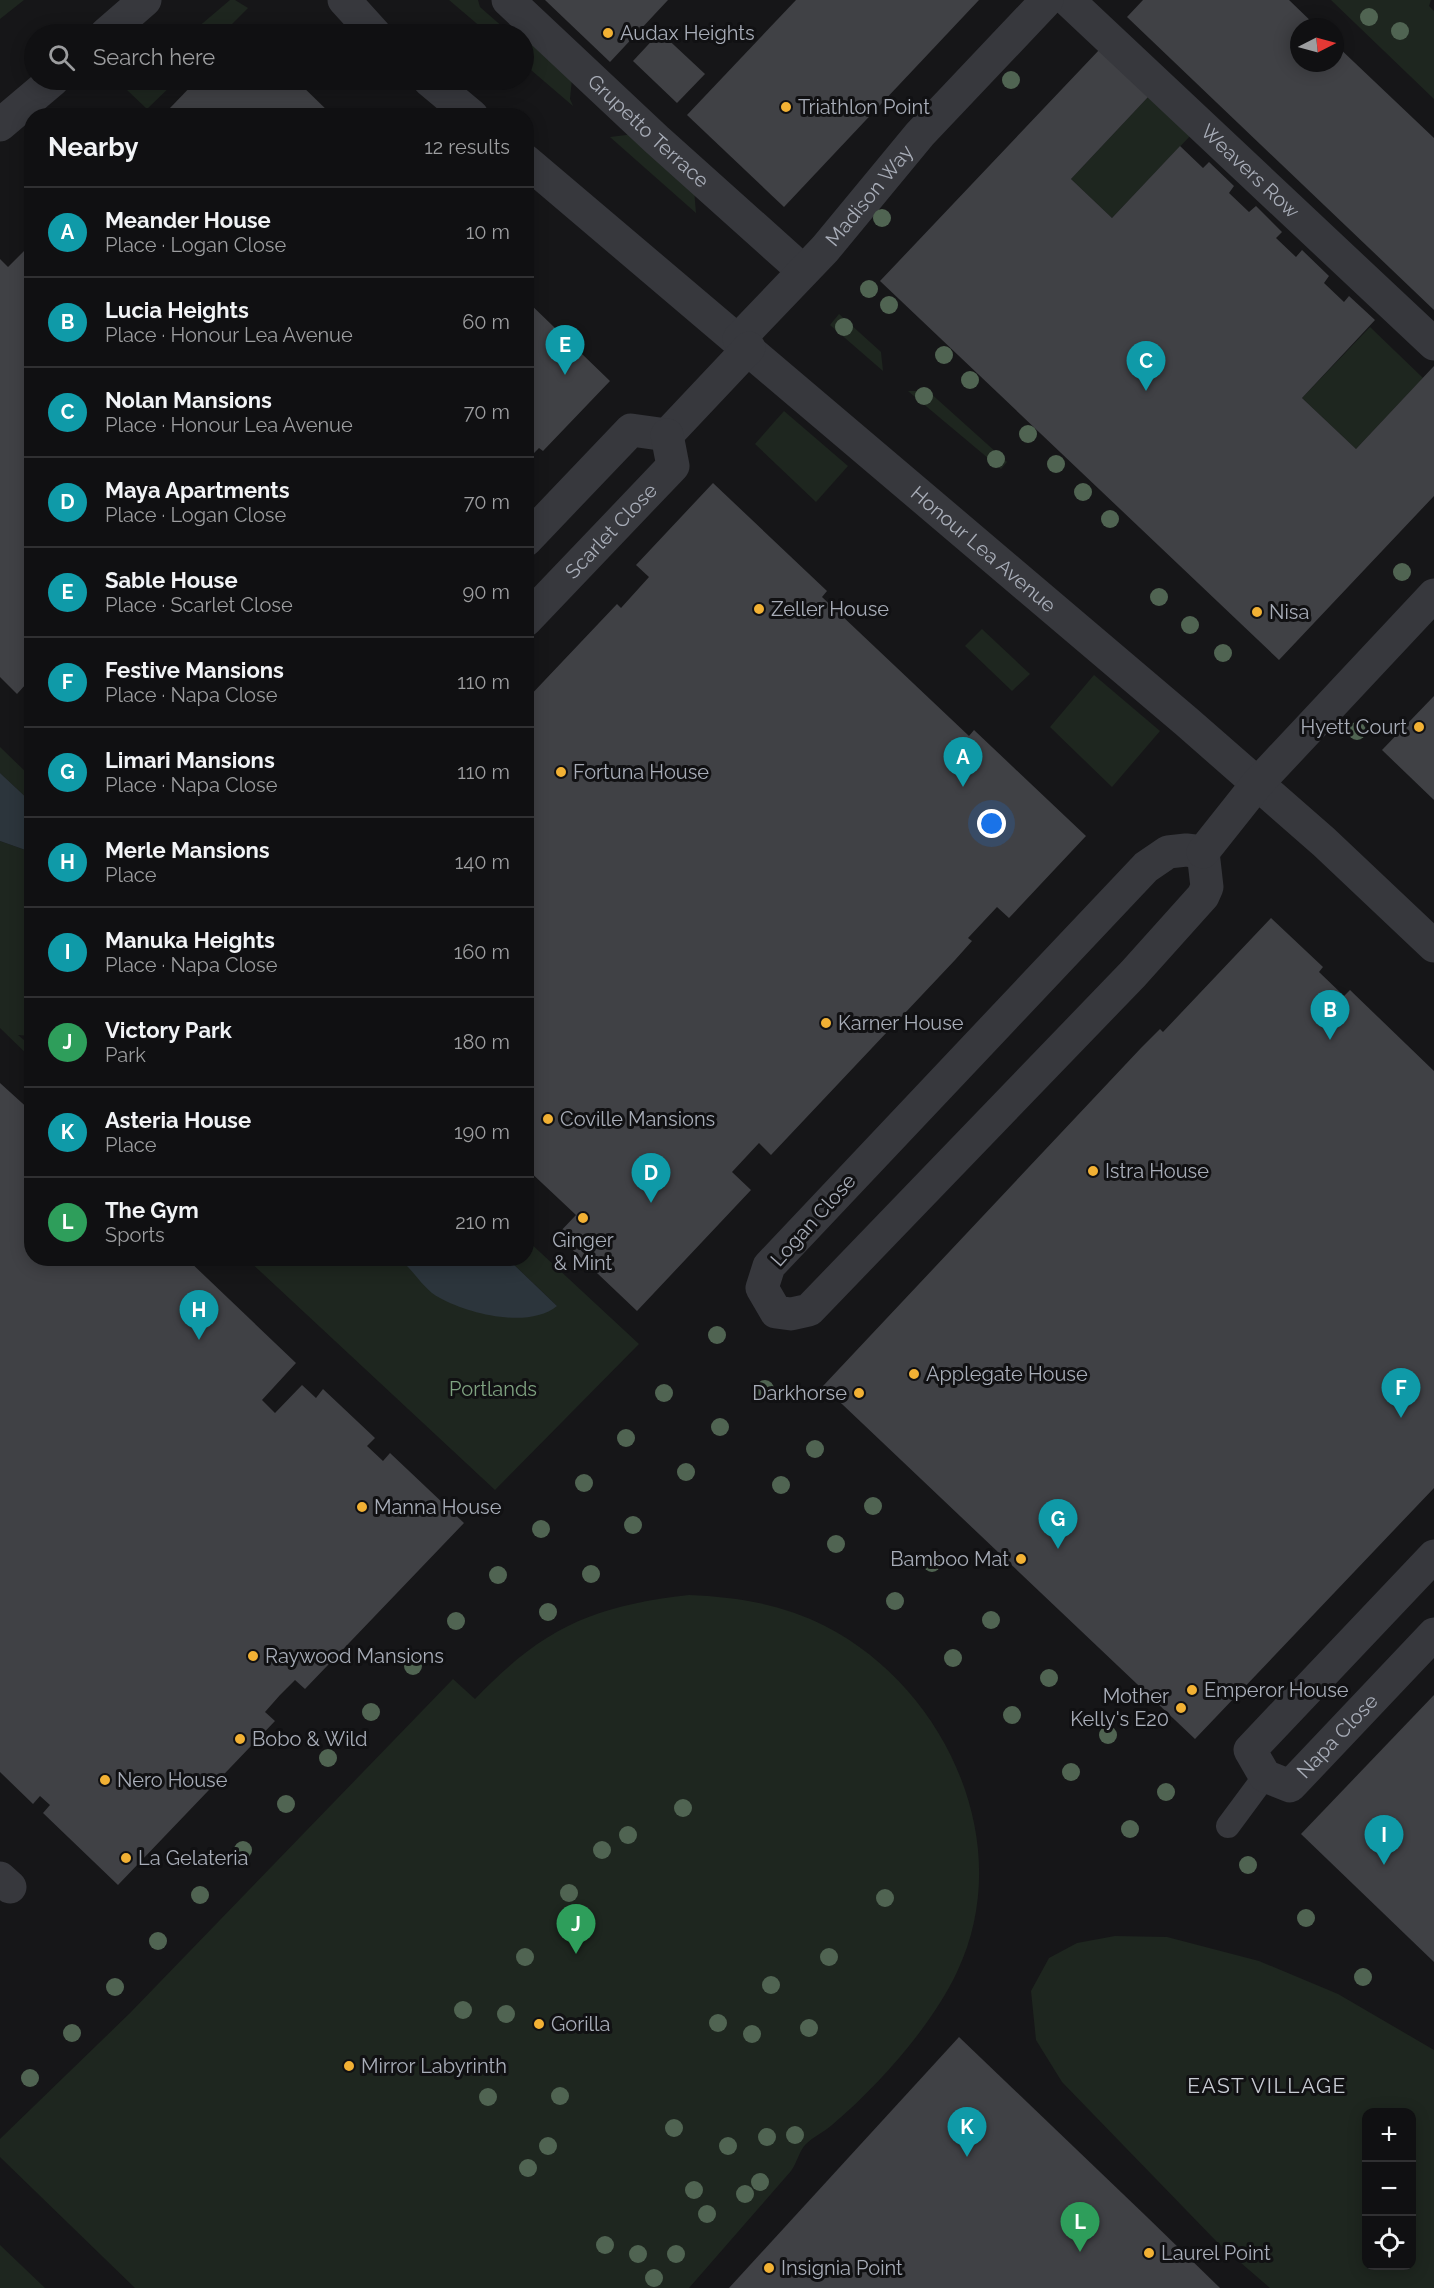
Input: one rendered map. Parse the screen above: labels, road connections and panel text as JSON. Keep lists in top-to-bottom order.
{
  "streets": {
    "street": [
      "Grupetto Terrace",
      "Weavers Row",
      "Madison Way",
      "Scarlet Close",
      "Honour Lea Avenue",
      "Logan Close",
      "Napa Close"
    ]
  },
  "crossings": [
    ["Madison Way", "Honour Lea Avenue"]
  ],
  "districts": ["EAST VILLAGE"],
  "parks": ["Portlands"],
  "places": [
    "Audax Heights",
    "Triathlon Point",
    "Zeller House",
    "Nisa",
    "Hyett Court",
    "Fortuna House",
    "Karner House",
    "Coville Mansions",
    "Istra House",
    "Ginger & Mint",
    "Applegate House",
    "Darkhorse",
    "Manna House",
    "Bamboo Mat",
    "Raywood Mansions",
    "Emperor House",
    "Mother Kelly's E20",
    "Bobo & Wild",
    "Nero House",
    "La Gelateria",
    "Gorilla",
    "Mirror Labyrinth",
    "Laurel Point",
    "Insignia Point"
  ],
  "north": "right",
  "page": {
    "search": "Search here",
    "heading": ["Nearby", "12 results"],
    "list": [
      {
        "mark": "A",
        "name": "Meander House",
        "note": "Place · Logan Close",
        "value": "10 m"
      },
      {
        "mark": "B",
        "name": "Lucia Heights",
        "note": "Place · Honour Lea Avenue",
        "value": "60 m"
      },
      {
        "mark": "C",
        "name": "Nolan Mansions",
        "note": "Place · Honour Lea Avenue",
        "value": "70 m"
      },
      {
        "mark": "D",
        "name": "Maya Apartments",
        "note": "Place · Logan Close",
        "value": "70 m"
      },
      {
        "mark": "E",
        "name": "Sable House",
        "note": "Place · Scarlet Close",
        "value": "90 m"
      },
      {
        "mark": "F",
        "name": "Festive Mansions",
        "note": "Place · Napa Close",
        "value": "110 m"
      },
      {
        "mark": "G",
        "name": "Limari Mansions",
        "note": "Place · Napa Close",
        "value": "110 m"
      },
      {
        "mark": "H",
        "name": "Merle Mansions",
        "note": "Place",
        "value": "140 m"
      },
      {
        "mark": "I",
        "name": "Manuka Heights",
        "note": "Place · Napa Close",
        "value": "160 m"
      },
      {
        "mark": "J",
        "name": "Victory Park",
        "note": "Park",
        "value": "180 m"
      },
      {
        "mark": "K",
        "name": "Asteria House",
        "note": "Place",
        "value": "190 m"
      },
      {
        "mark": "L",
        "name": "The Gym",
        "note": "Sports",
        "value": "210 m"
      }
    ],
    "pins": [
      "E",
      "C",
      "A",
      "B",
      "D",
      "H",
      "F",
      "G",
      "I",
      "J",
      "K",
      "L"
    ],
    "map_buttons": ["+", "−"]
  }
}
